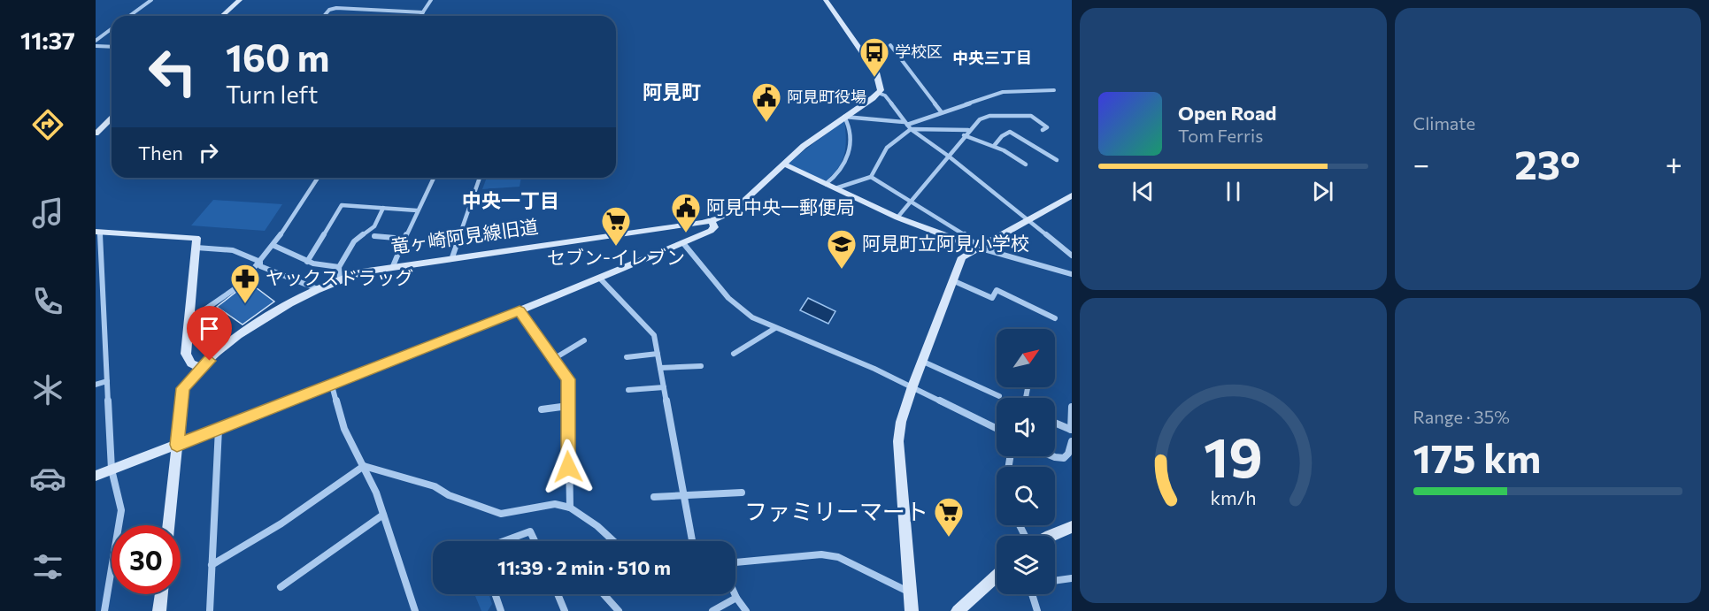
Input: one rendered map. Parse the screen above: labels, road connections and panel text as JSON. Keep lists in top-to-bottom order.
{
  "streets": {
    "street": ["竜ヶ崎阿見線旧道"]
  },
  "districts": ["中央三丁目", "阿見町", "中央一丁目"],
  "places": {
    "bus stop": ["学校区"],
    "public building": ["阿見町役場", "阿見中央一郵便局"],
    "supermarket": ["セブン-イレブン", "ファミリーマート"],
    "school or university": ["阿見町立阿見小学校"],
    "pharmacy": ["ヤックスドラッグ"]
  },
  "north": "top right",
  "page": {
    "tabs": "11:37",
    "tile": [
      "Climate",
      ["Range · 35%", "175 km"]
    ],
    "turn": ["160 m", "Turn left"],
    "song": ["Open Road", "Tom Ferris"],
    "then": "Then",
    "heat": ["−", "23°", "+"],
    "limit": "30",
    "trip": "11:39 · 2 min · 510 m",
    "gauge": ["19", "km/h"]
  }
}
